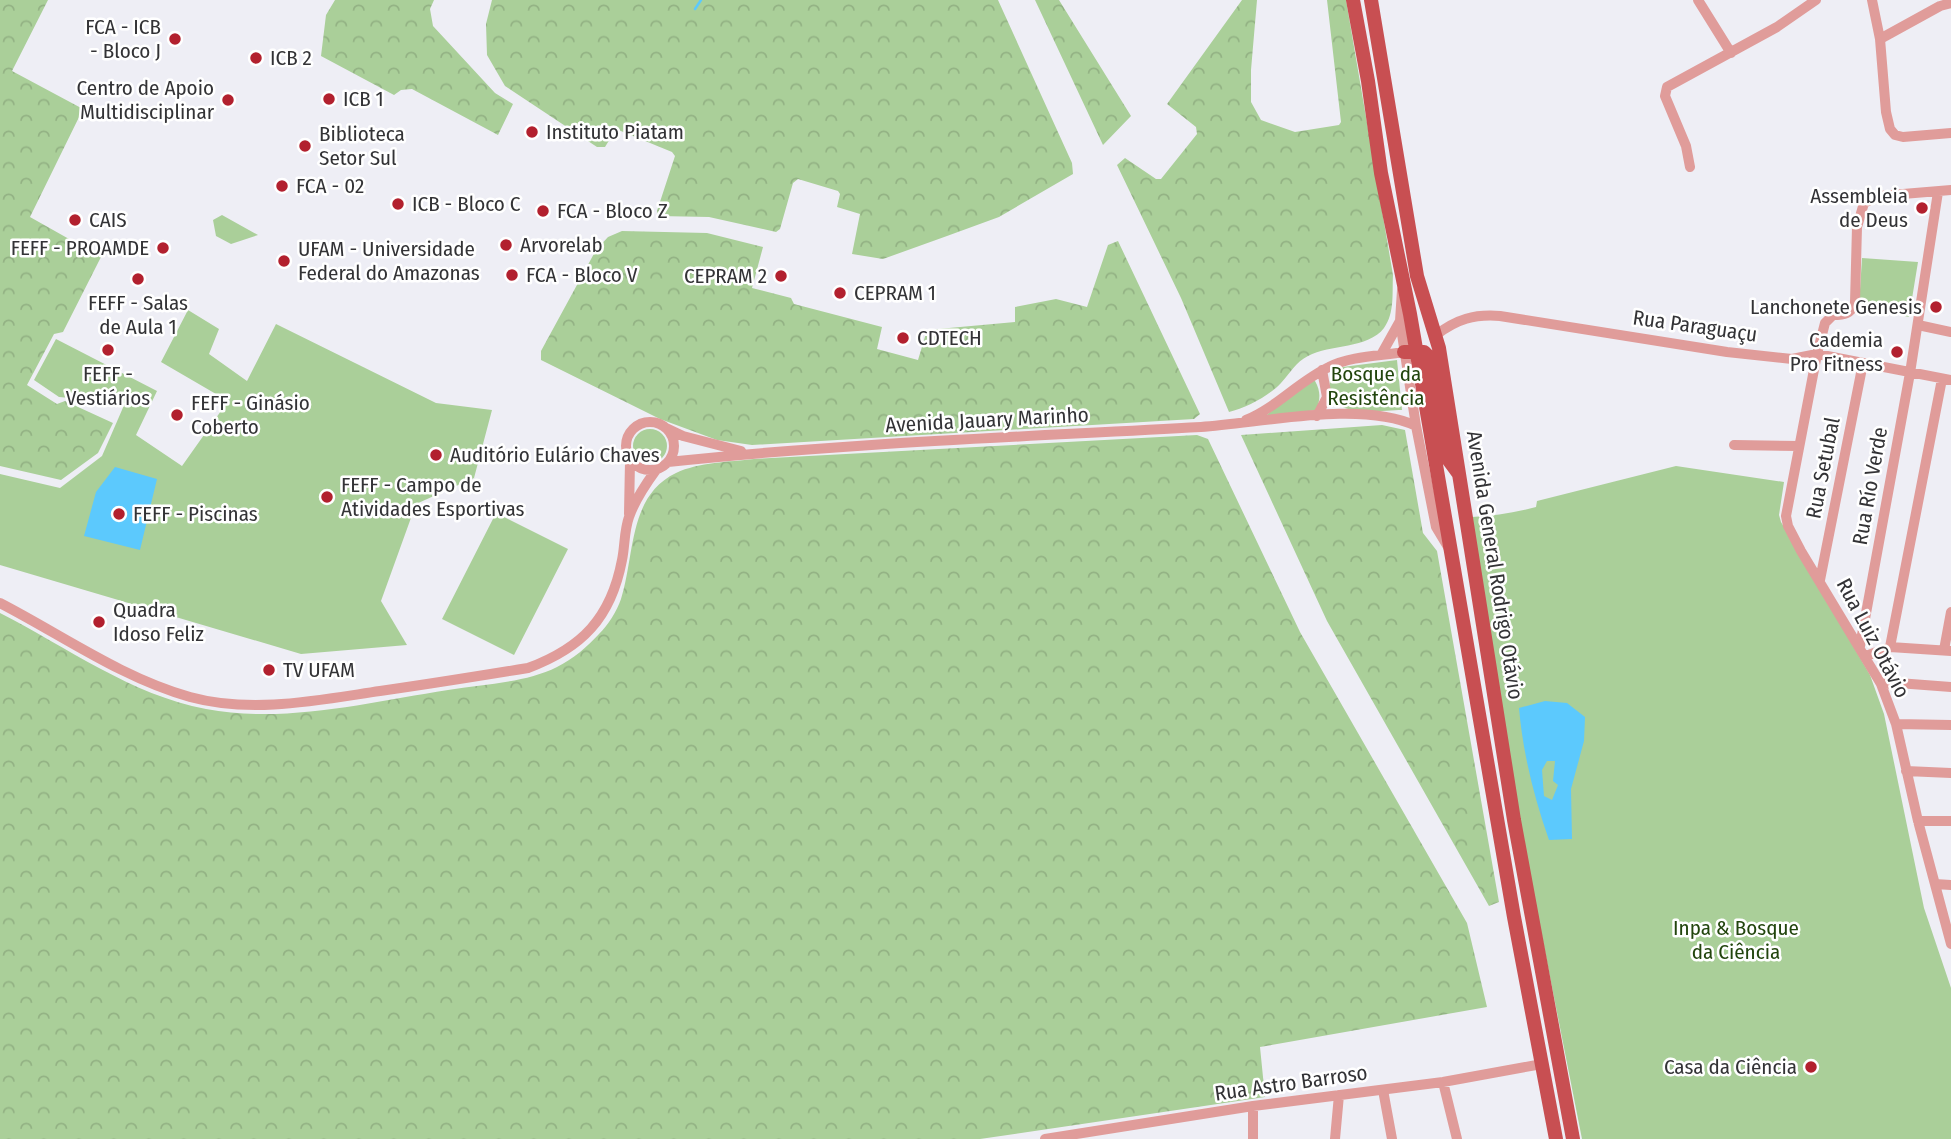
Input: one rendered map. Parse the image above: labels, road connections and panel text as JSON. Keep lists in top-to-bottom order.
{
  "streets": {
    "main road": ["Avenida General Rodrigo Otávio"],
    "street": [
      "Rua Paraguaçu",
      "Avenida Jauary Marinho",
      "Rua Setubal",
      "Rua Río Verde",
      "Rua Luiz Otávio",
      "Rua Astro Barroso"
    ]
  },
  "crossings": [
    ["Rua Paraguaçu", "Rua Setubal"],
    ["Rua Paraguaçu", "Rua Río Verde"],
    ["Rua Paraguaçu", "Avenida General Rodrigo Otávio"],
    ["Rua Paraguaçu", "Rua Luiz Otávio"],
    ["Avenida Jauary Marinho", "Avenida General Rodrigo Otávio"],
    ["Rua Setubal", "Rua Luiz Otávio"],
    ["Rua Río Verde", "Rua Luiz Otávio"],
    ["Avenida General Rodrigo Otávio", "Rua Astro Barroso"]
  ],
  "parks": ["Bosque da Resistência", "Inpa & Bosque da Ciência"],
  "places": [
    "FCA - ICB - Bloco J",
    "ICB 2",
    "ICB 1",
    "Centro de Apoio Multidisciplinar",
    "Instituto Piatam",
    "Biblioteca Setor Sul",
    "FCA - 02",
    "ICB - Bloco C",
    "Assembleia de Deus",
    "FCA - Bloco Z",
    "CAIS",
    "Arvorelab",
    "FEFF - PROAMDE",
    "UFAM - Universidade Federal do Amazonas",
    "FCA - Bloco V",
    "CEPRAM 2",
    "FEFF - Salas de Aula 1",
    "CEPRAM 1",
    "Lanchonete Genesis",
    "CDTECH",
    "FEFF - Vestiários",
    "Cademia Pro Fitness",
    "FEFF - Ginásio Coberto",
    "Auditório Eulário Chaves",
    "FEFF - Campo de Atividades Esportivas",
    "FEFF - Piscinas",
    "Quadra Idoso Feliz",
    "TV UFAM",
    "Casa da Ciência"
  ]
}
